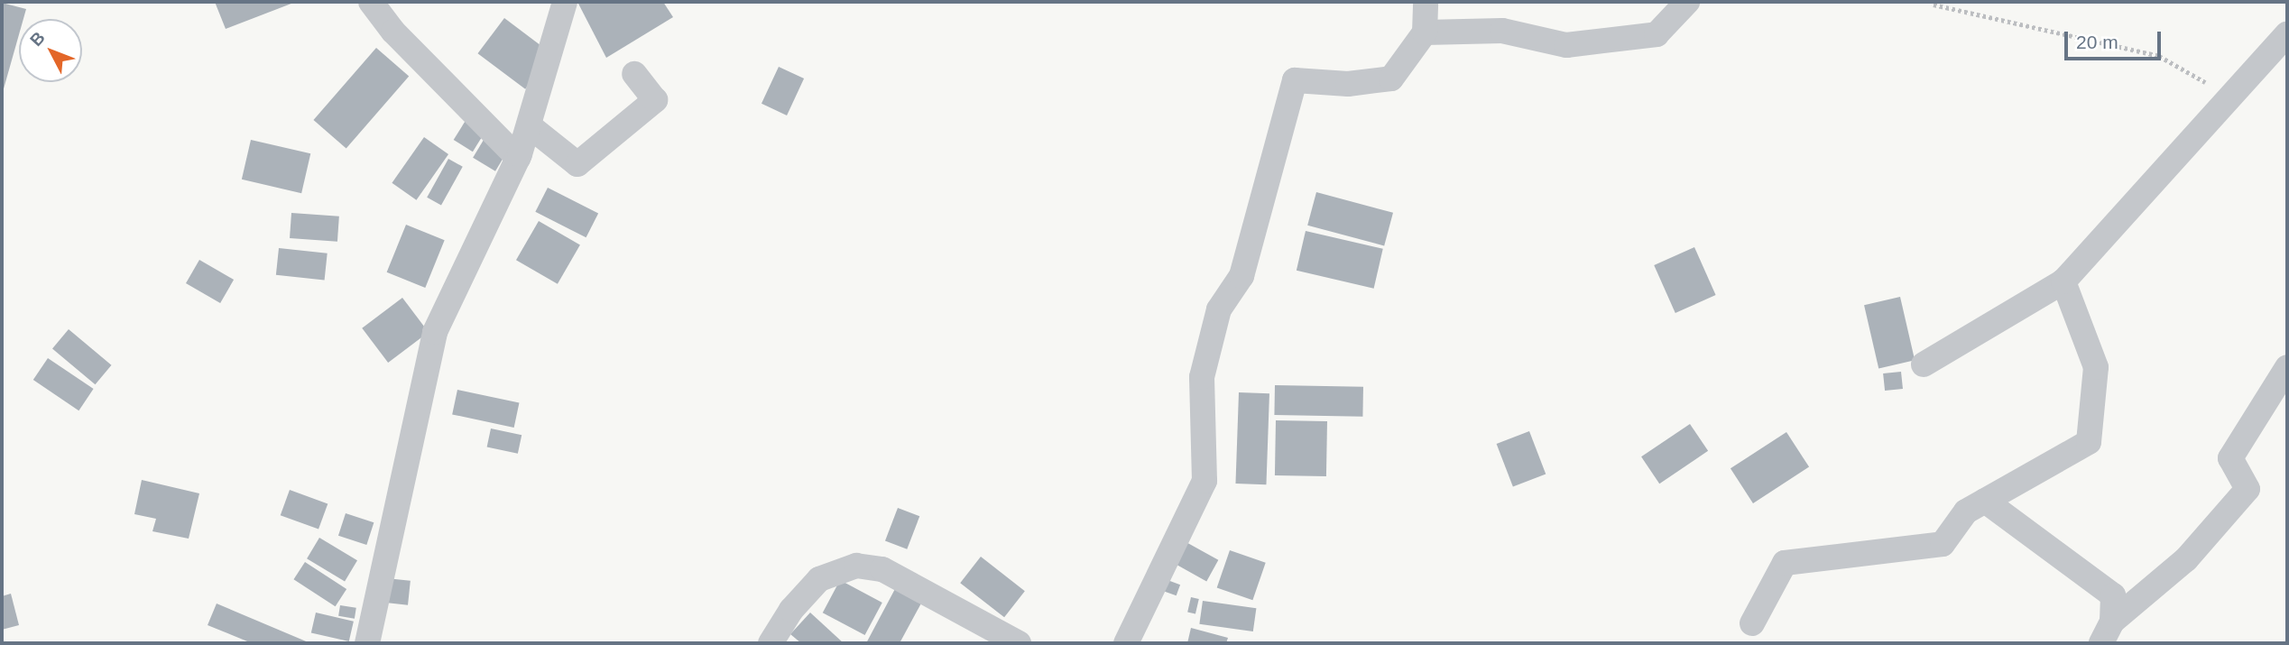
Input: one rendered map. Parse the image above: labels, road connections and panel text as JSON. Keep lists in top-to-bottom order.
{
  "scale_bar": "20 m",
  "north": "top left"
}
